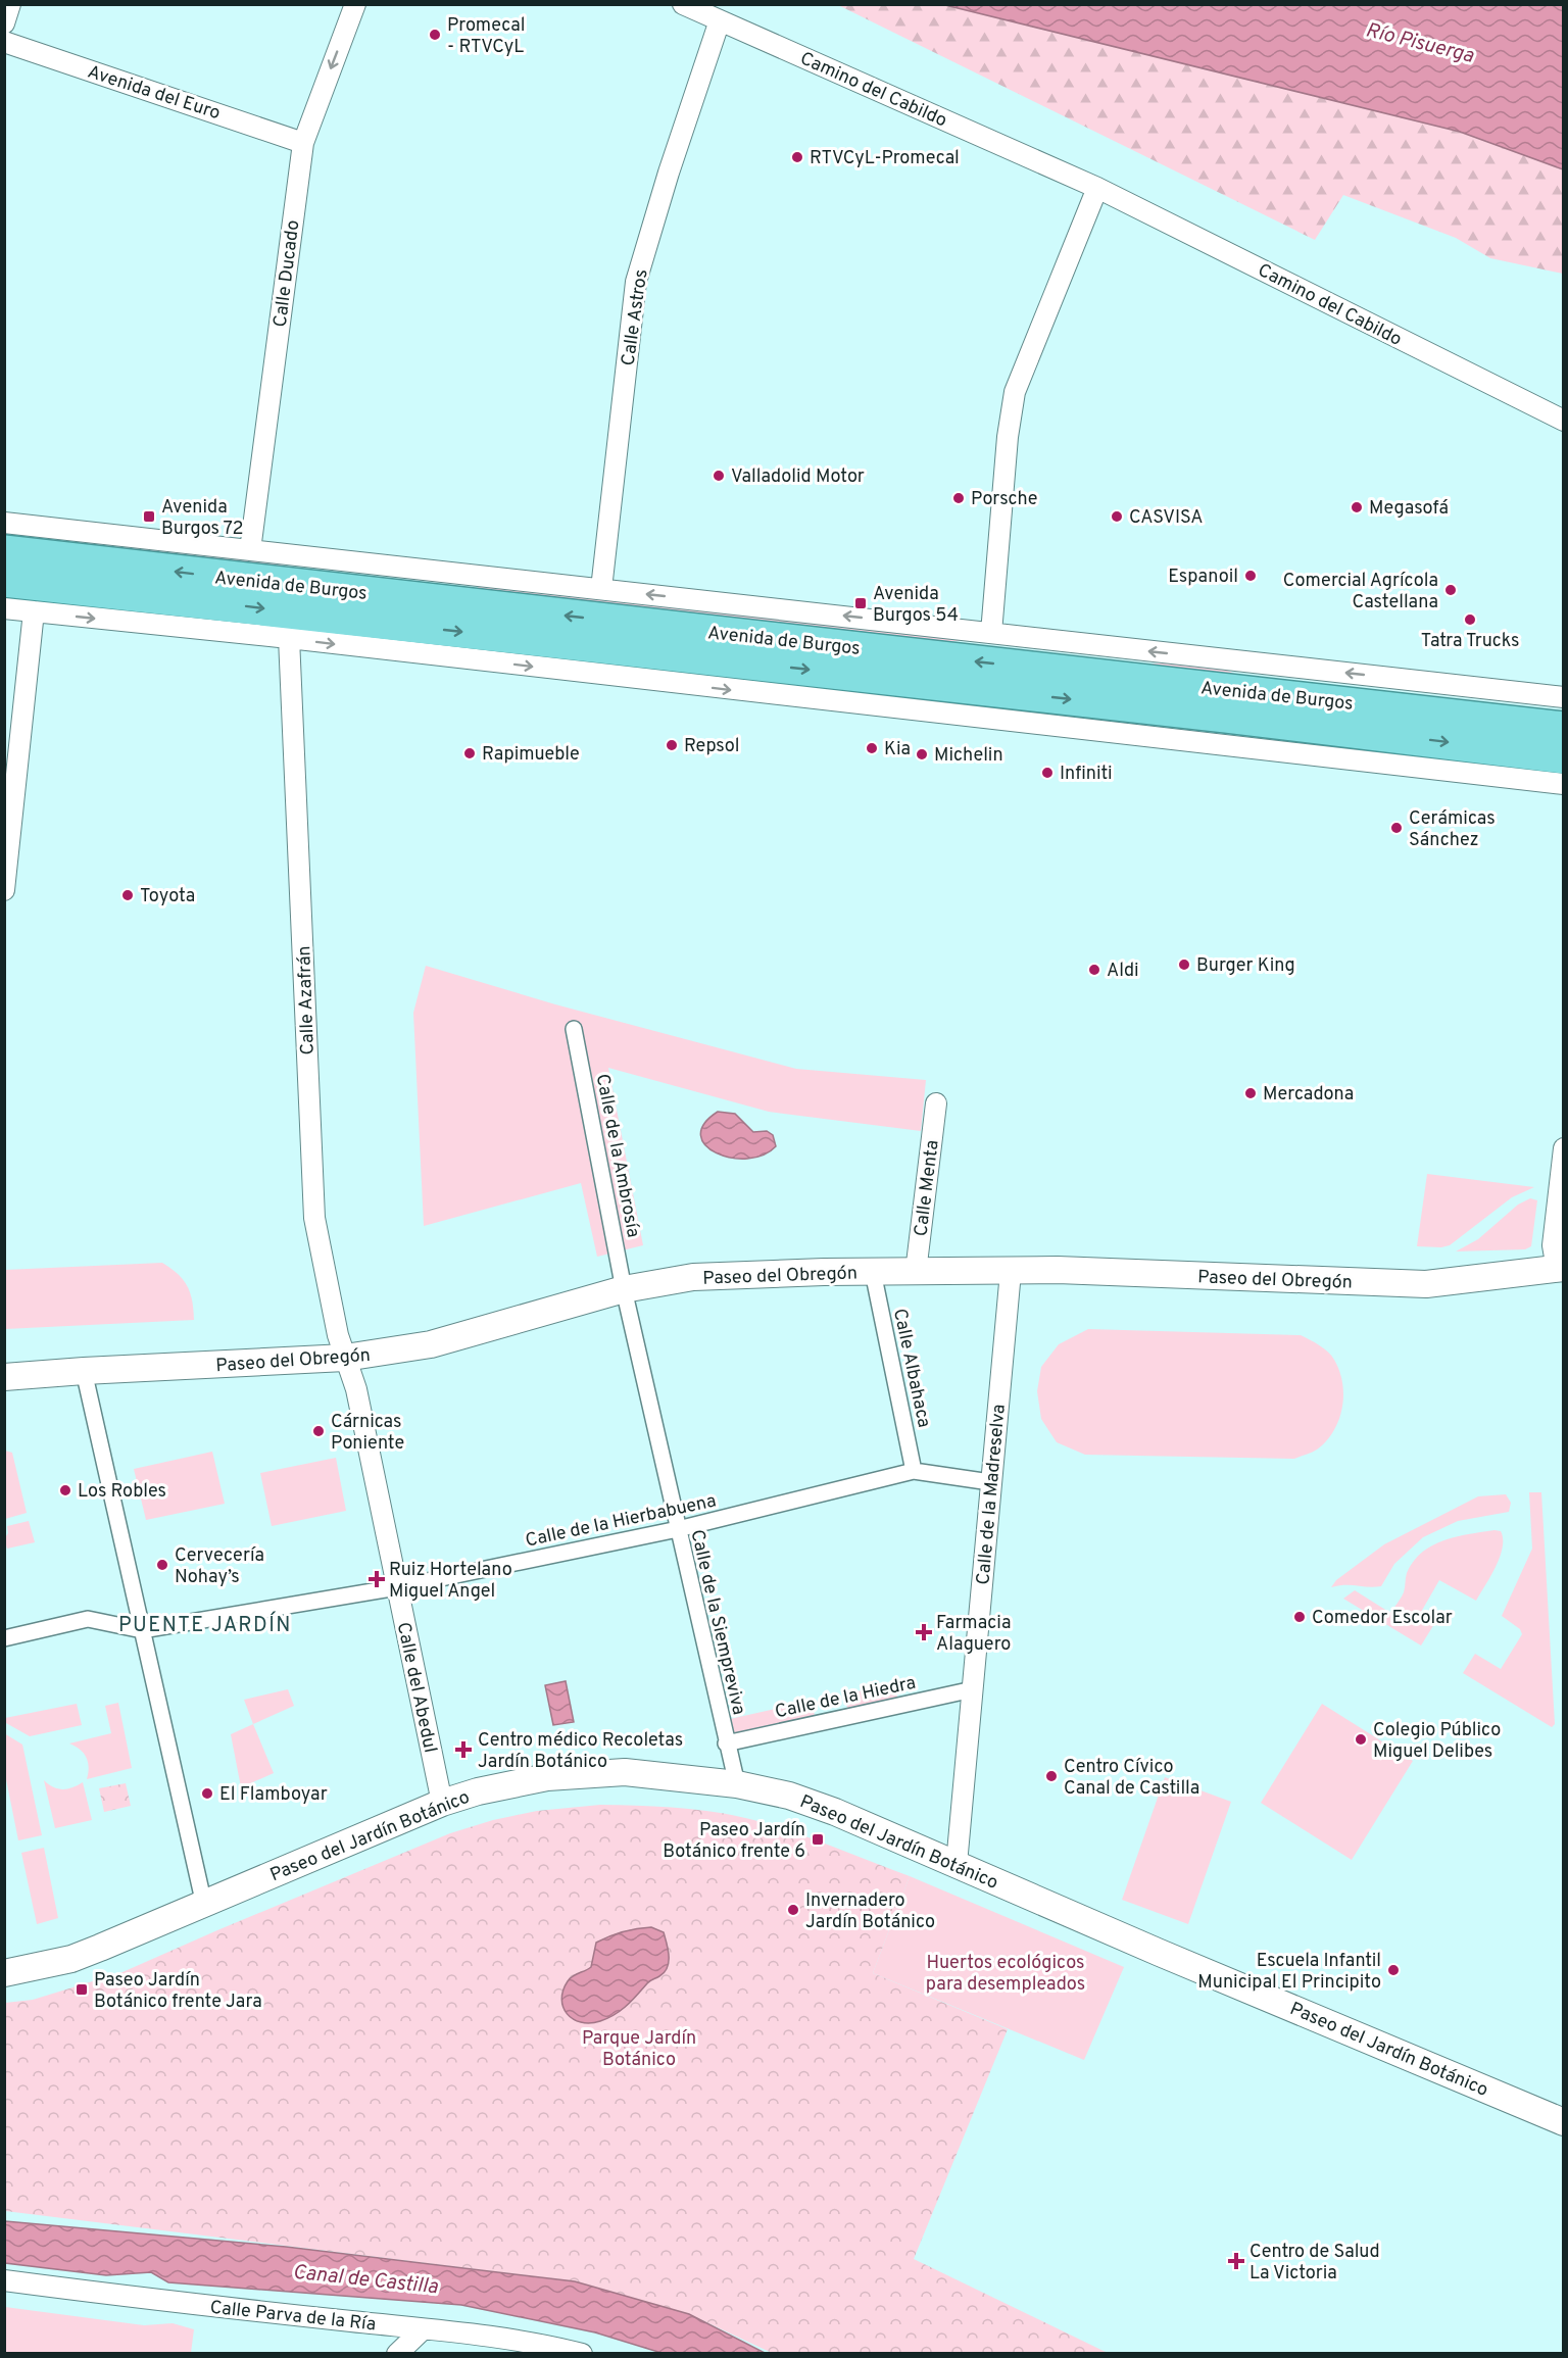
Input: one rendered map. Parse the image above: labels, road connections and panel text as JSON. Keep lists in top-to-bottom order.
{
  "streets": {
    "highway": ["Avenida de Burgos"],
    "street": [
      "Camino del Cabildo",
      "Avenida del Euro",
      "Calle Ducado",
      "Calle Astros",
      "Calle Azafrán",
      "Calle de la Ambrosía",
      "Calle Menta",
      "Paseo del Obregón",
      "Calle Albahaca",
      "Calle de la Madreselva",
      "Calle de la Hierbabuena",
      "Calle de la Siempreviva",
      "Calle del Abedul",
      "Calle de la Hiedra",
      "Paseo del Jardín Botánico",
      "Calle Parva de la Ría"
    ]
  },
  "crossings": [
    ["Camino del Cabildo", "Calle Astros"],
    ["Avenida del Euro", "Calle Ducado"],
    ["Calle Ducado", "Avenida de Burgos"],
    ["Calle Astros", "Avenida de Burgos"],
    ["Avenida de Burgos", "Calle Azafrán"],
    ["Calle Azafrán", "Paseo del Obregón"],
    ["Calle Azafrán", "Calle del Abedul"],
    ["Calle de la Ambrosía", "Paseo del Obregón"],
    ["Calle de la Ambrosía", "Calle de la Siempreviva"],
    ["Calle Menta", "Paseo del Obregón"],
    ["Paseo del Obregón", "Calle Albahaca"],
    ["Paseo del Obregón", "Calle de la Madreselva"],
    ["Paseo del Obregón", "Calle de la Siempreviva"],
    ["Paseo del Obregón", "Calle del Abedul"],
    ["Calle Albahaca", "Calle de la Hierbabuena"],
    ["Calle de la Madreselva", "Calle de la Hierbabuena"],
    ["Calle de la Madreselva", "Calle de la Hiedra"],
    ["Calle de la Madreselva", "Paseo del Jardín Botánico"],
    ["Calle de la Hierbabuena", "Calle de la Siempreviva"],
    ["Calle de la Hierbabuena", "Calle del Abedul"],
    ["Calle de la Siempreviva", "Calle de la Hiedra"],
    ["Calle de la Siempreviva", "Paseo del Jardín Botánico"],
    ["Calle del Abedul", "Paseo del Jardín Botánico"]
  ],
  "districts": ["PUENTE JARDÍN"],
  "water": ["Río Pisuerga", "Canal de Castilla"],
  "parks": ["Huertos ecológicos para desempleados", "Parque Jardín Botánico"],
  "places": {
    "other": [
      "Promecal - RTVCyL",
      "RTVCyL-Promecal",
      "Valladolid Motor",
      "Porsche",
      "Megasofá",
      "CASVISA",
      "Espanoil",
      "Comercial Agrícola Castellana",
      "Tatra Trucks",
      "Repsol",
      "Kia",
      "Rapimueble",
      "Michelin",
      "Infiniti",
      "Cerámicas Sánchez",
      "Toyota",
      "Burger King",
      "Aldi",
      "Mercadona",
      "Cárnicas Poniente",
      "Los Robles",
      "Cervecería Nohay’s",
      "Comedor Escolar",
      "Colegio Público Miguel Delibes",
      "Centro Cívico Canal de Castilla",
      "El Flamboyar",
      "Invernadero Jardín Botánico",
      "Escuela Infantil Municipal El Principito"
    ],
    "transit": [
      "Avenida Burgos 72",
      "Avenida Burgos 54",
      "Paseo Jardín Botánico frente 6",
      "Paseo Jardín Botánico frente Jara"
    ],
    "health": [
      "Ruiz Hortelano Miguel Angel",
      "Farmacia Alaguero",
      "Centro médico Recoletas Jardín Botánico",
      "Centro de Salud La Victoria"
    ]
  }
}
